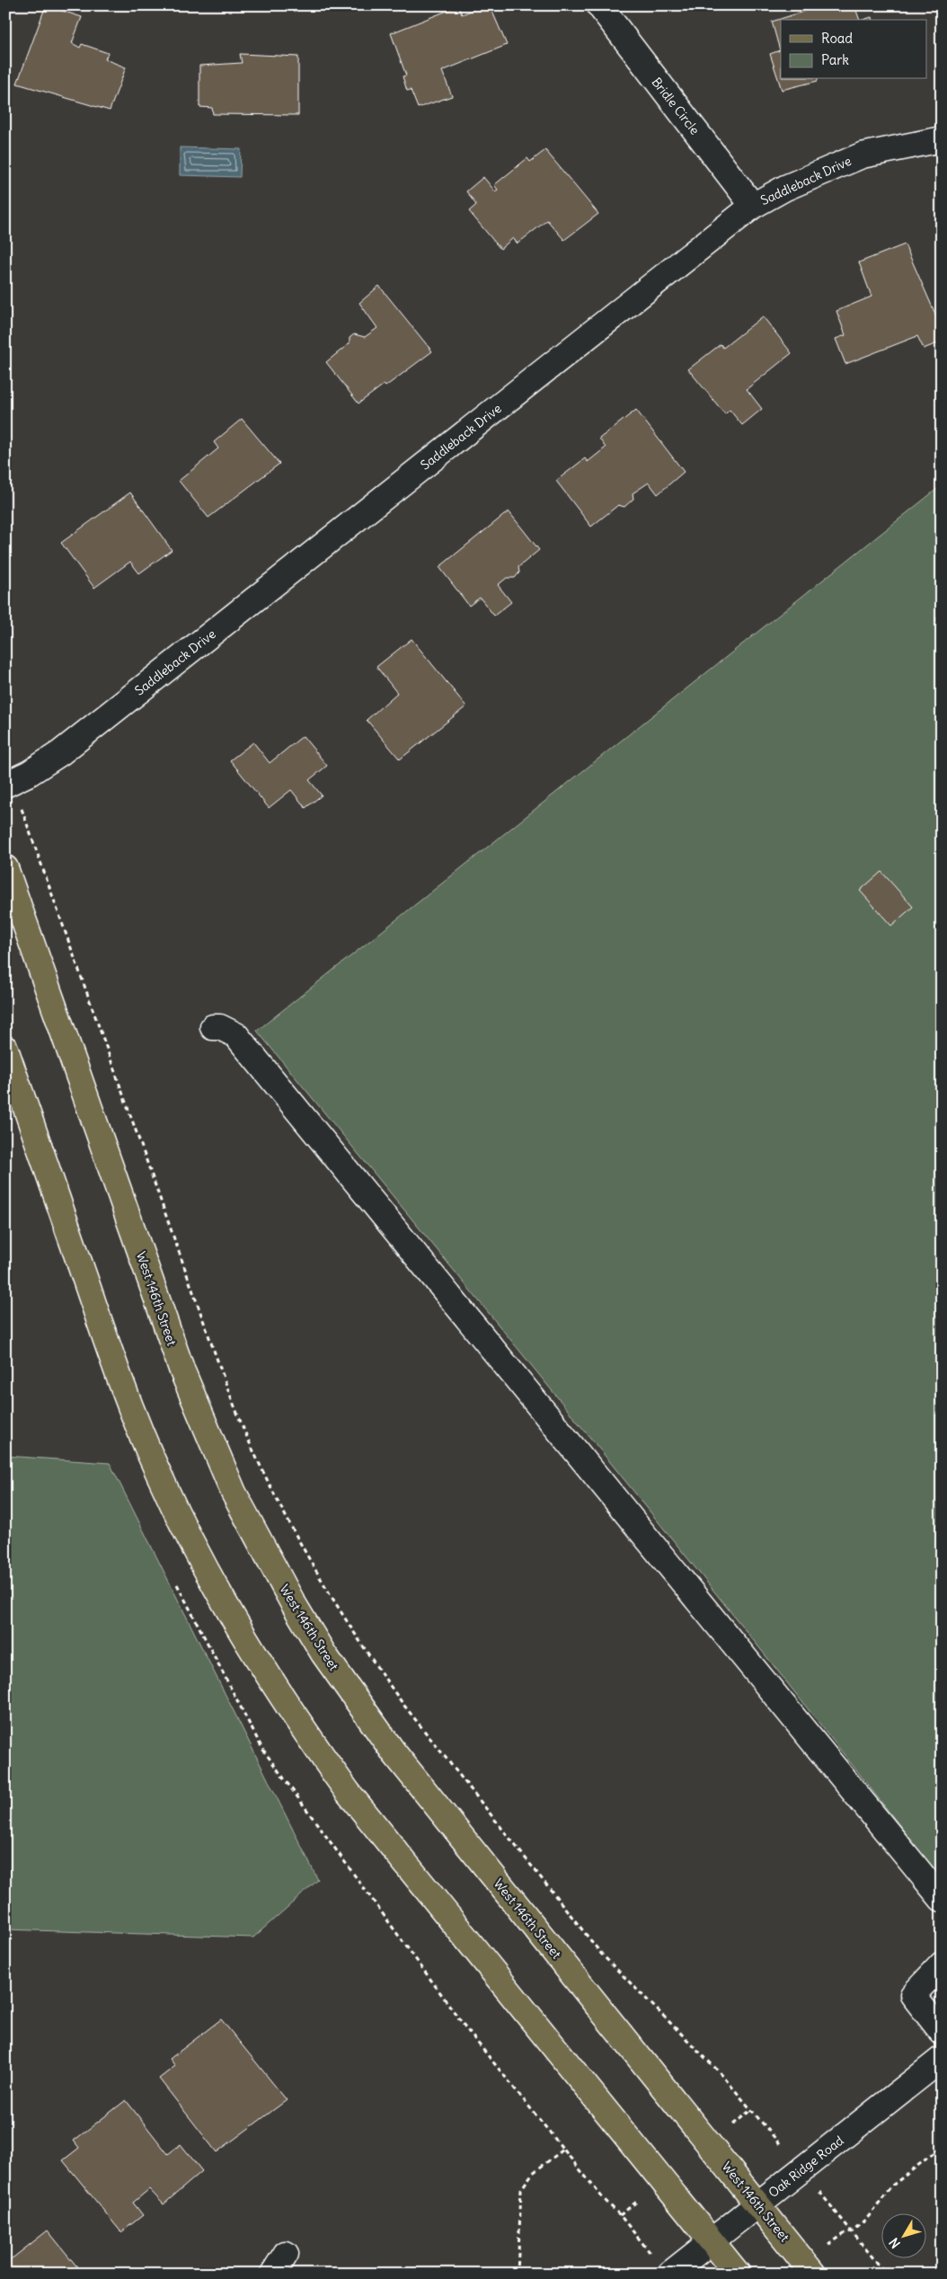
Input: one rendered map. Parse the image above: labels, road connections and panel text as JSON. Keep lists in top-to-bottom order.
{
  "streets": {
    "main road": ["West 146th Street"],
    "street": ["Bridle Circle", "Saddleback Drive", "Oak Ridge Road"]
  },
  "crossings": [
    ["Bridle Circle", "Saddleback Drive"],
    ["West 146th Street", "Oak Ridge Road"]
  ],
  "legend": ["Road", "Park"],
  "north": "bottom left"
}
